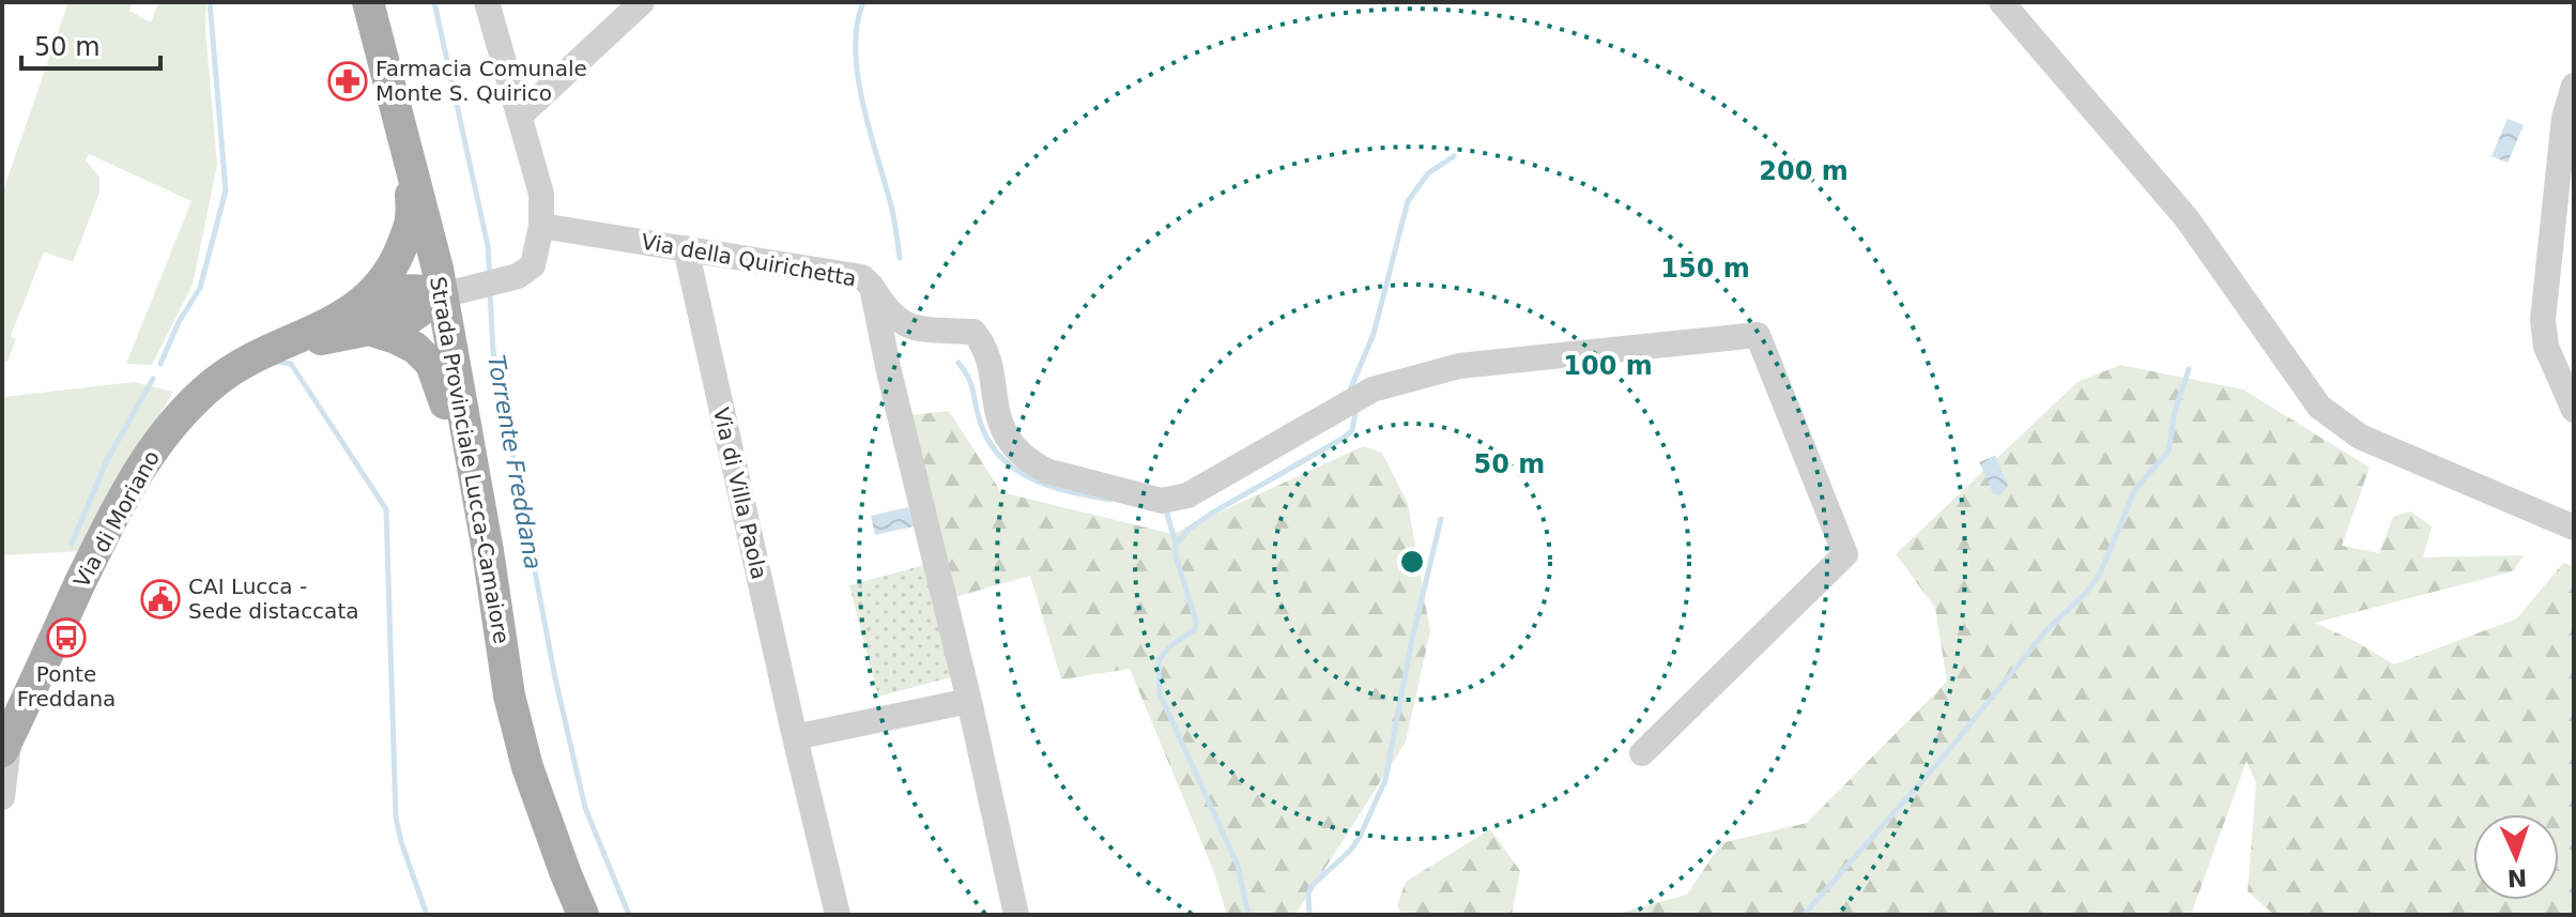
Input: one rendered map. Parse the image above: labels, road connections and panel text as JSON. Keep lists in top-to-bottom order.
{
  "streets": {
    "main road": ["Strada Provinciale Lucca-Camaiore", "Via di Moriano"],
    "street": ["Via della Quirichetta", "Via di Villa Paola"]
  },
  "crossings": [
    ["Via della Quirichetta", "Via di Villa Paola"],
    ["Strada Provinciale Lucca-Camaiore", "Via di Moriano"]
  ],
  "water": ["Torrente Freddana"],
  "places": {
    "pharmacy": ["Farmacia Comunale Monte S. Quirico"],
    "public building": ["CAI Lucca - Sede distaccata"],
    "bus stop": ["Ponte Freddana"]
  },
  "scale_bar": "50 m",
  "north": "bottom",
  "rings": [
    "200 m",
    "150 m",
    "100 m",
    "50 m"
  ]
}
